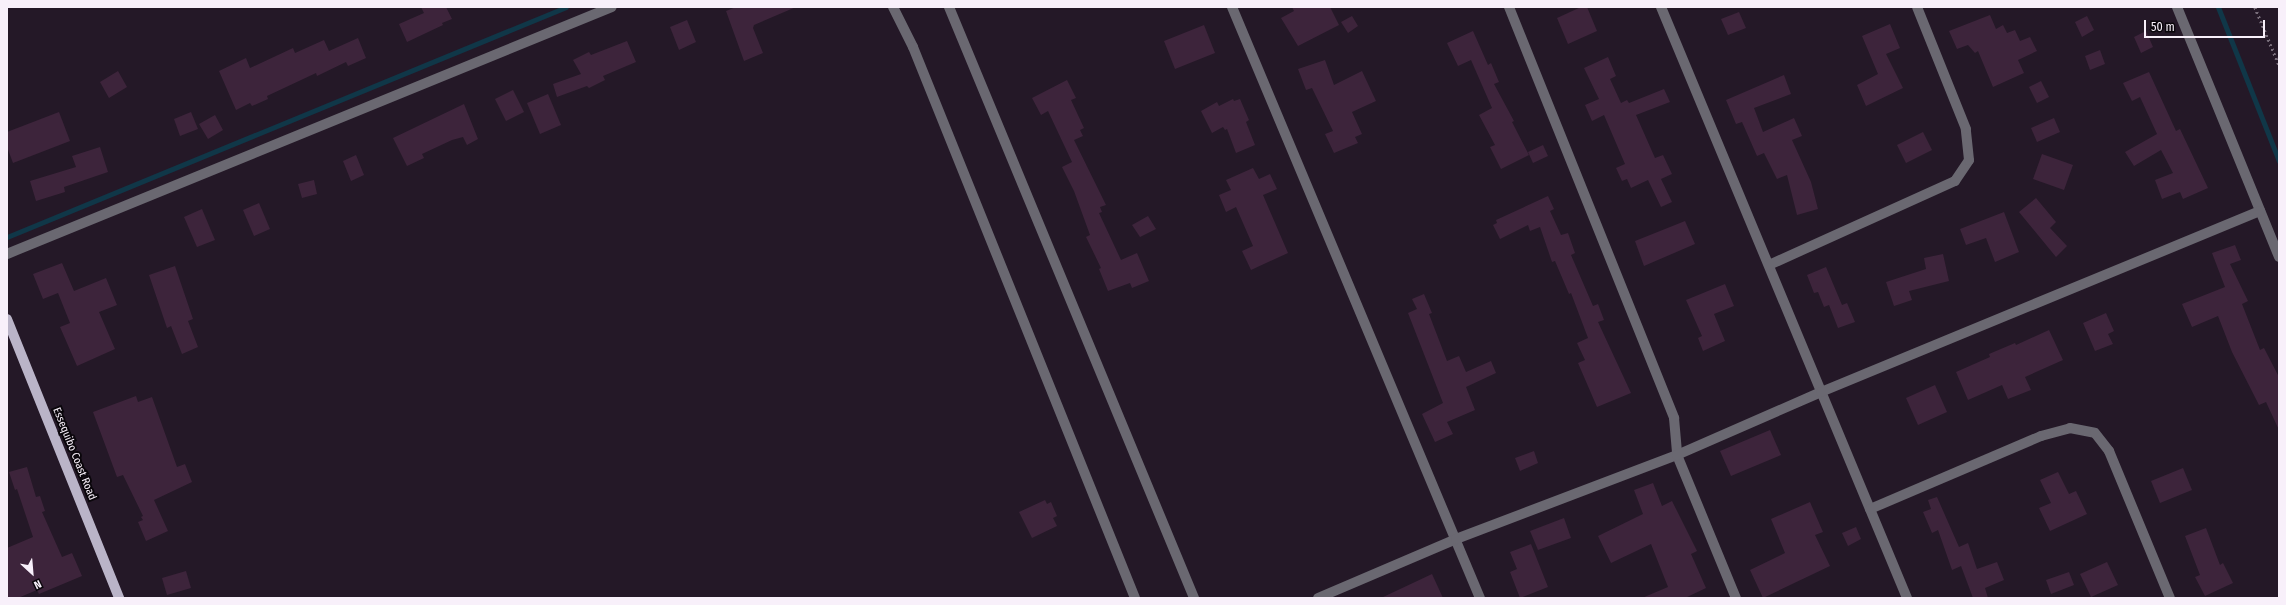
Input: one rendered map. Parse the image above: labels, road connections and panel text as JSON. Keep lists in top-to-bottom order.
{
  "streets": {
    "main road": ["Essequibo Coast Road"]
  },
  "scale_bar": "50 m",
  "north": "bottom right"
}
